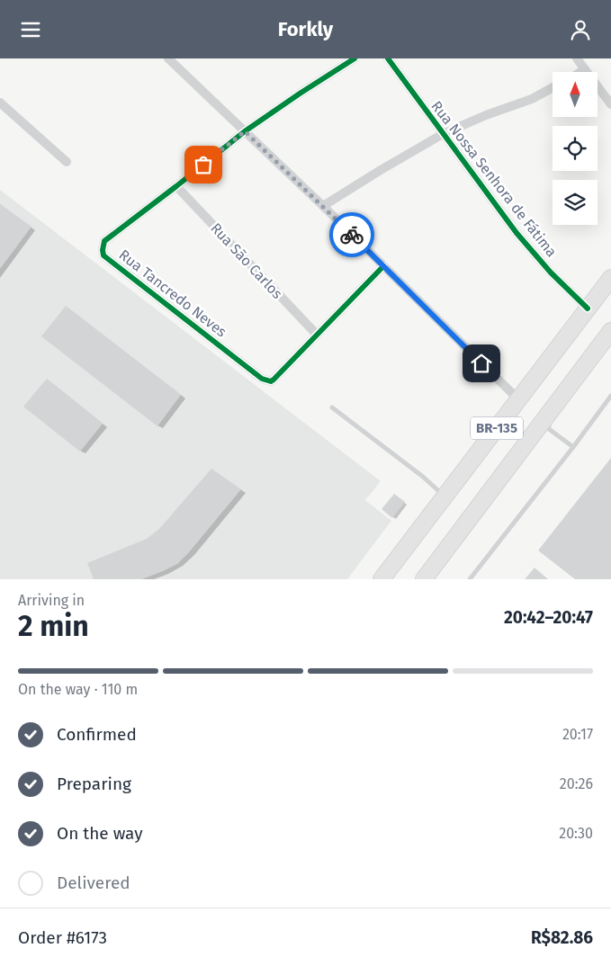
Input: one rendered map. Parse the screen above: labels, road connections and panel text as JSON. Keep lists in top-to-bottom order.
{
  "streets": {
    "highway": ["BR-135"],
    "street": ["Rua Nossa Senhora de Fátima", "Rua São Carlos", "Rua Tancredo Neves"]
  },
  "crossings": [
    ["Rua Nossa Senhora de Fátima", "BR-135"],
    ["Rua São Carlos", "Rua Tancredo Neves"]
  ],
  "north": "top",
  "page": {
    "header": "Forkly",
    "heading": ["2 min", "Arriving in", "20:42–20:47"],
    "panel": ["Order #6173", "R$82.86"],
    "bar": "On the way · 110 m",
    "list": [
      ["Confirmed", "20:17"],
      ["Preparing", "20:26"],
      ["On the way", "20:30"],
      "Delivered"
    ]
  }
}
